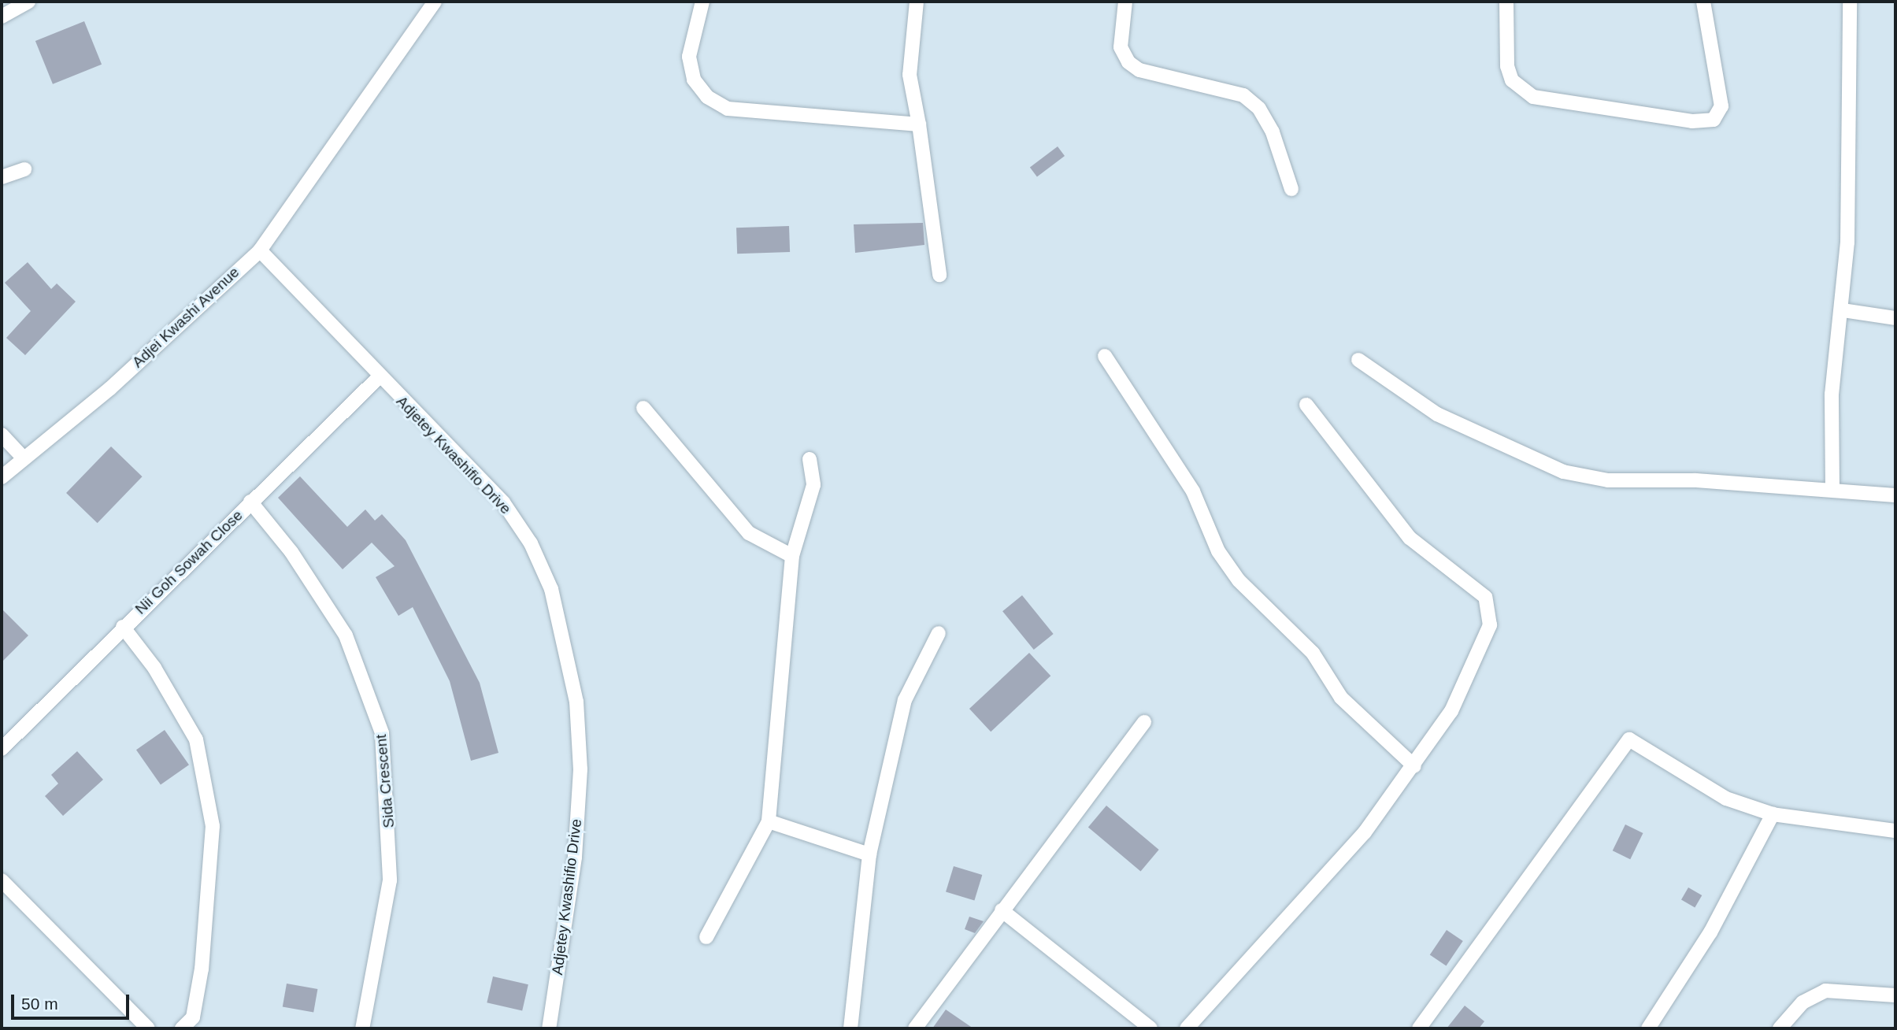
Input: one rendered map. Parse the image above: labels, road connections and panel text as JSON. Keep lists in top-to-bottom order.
{
  "streets": {
    "street": [
      "Adjei Kwashi Avenue",
      "Adjetey Kwashifio Drive",
      "Nii Goh Sowah Close",
      "Sida Crescent"
    ]
  },
  "crossings": [
    ["Adjei Kwashi Avenue", "Adjetey Kwashifio Drive"],
    ["Adjetey Kwashifio Drive", "Nii Goh Sowah Close"],
    ["Nii Goh Sowah Close", "Sida Crescent"]
  ],
  "scale_bar": "50 m"
}
